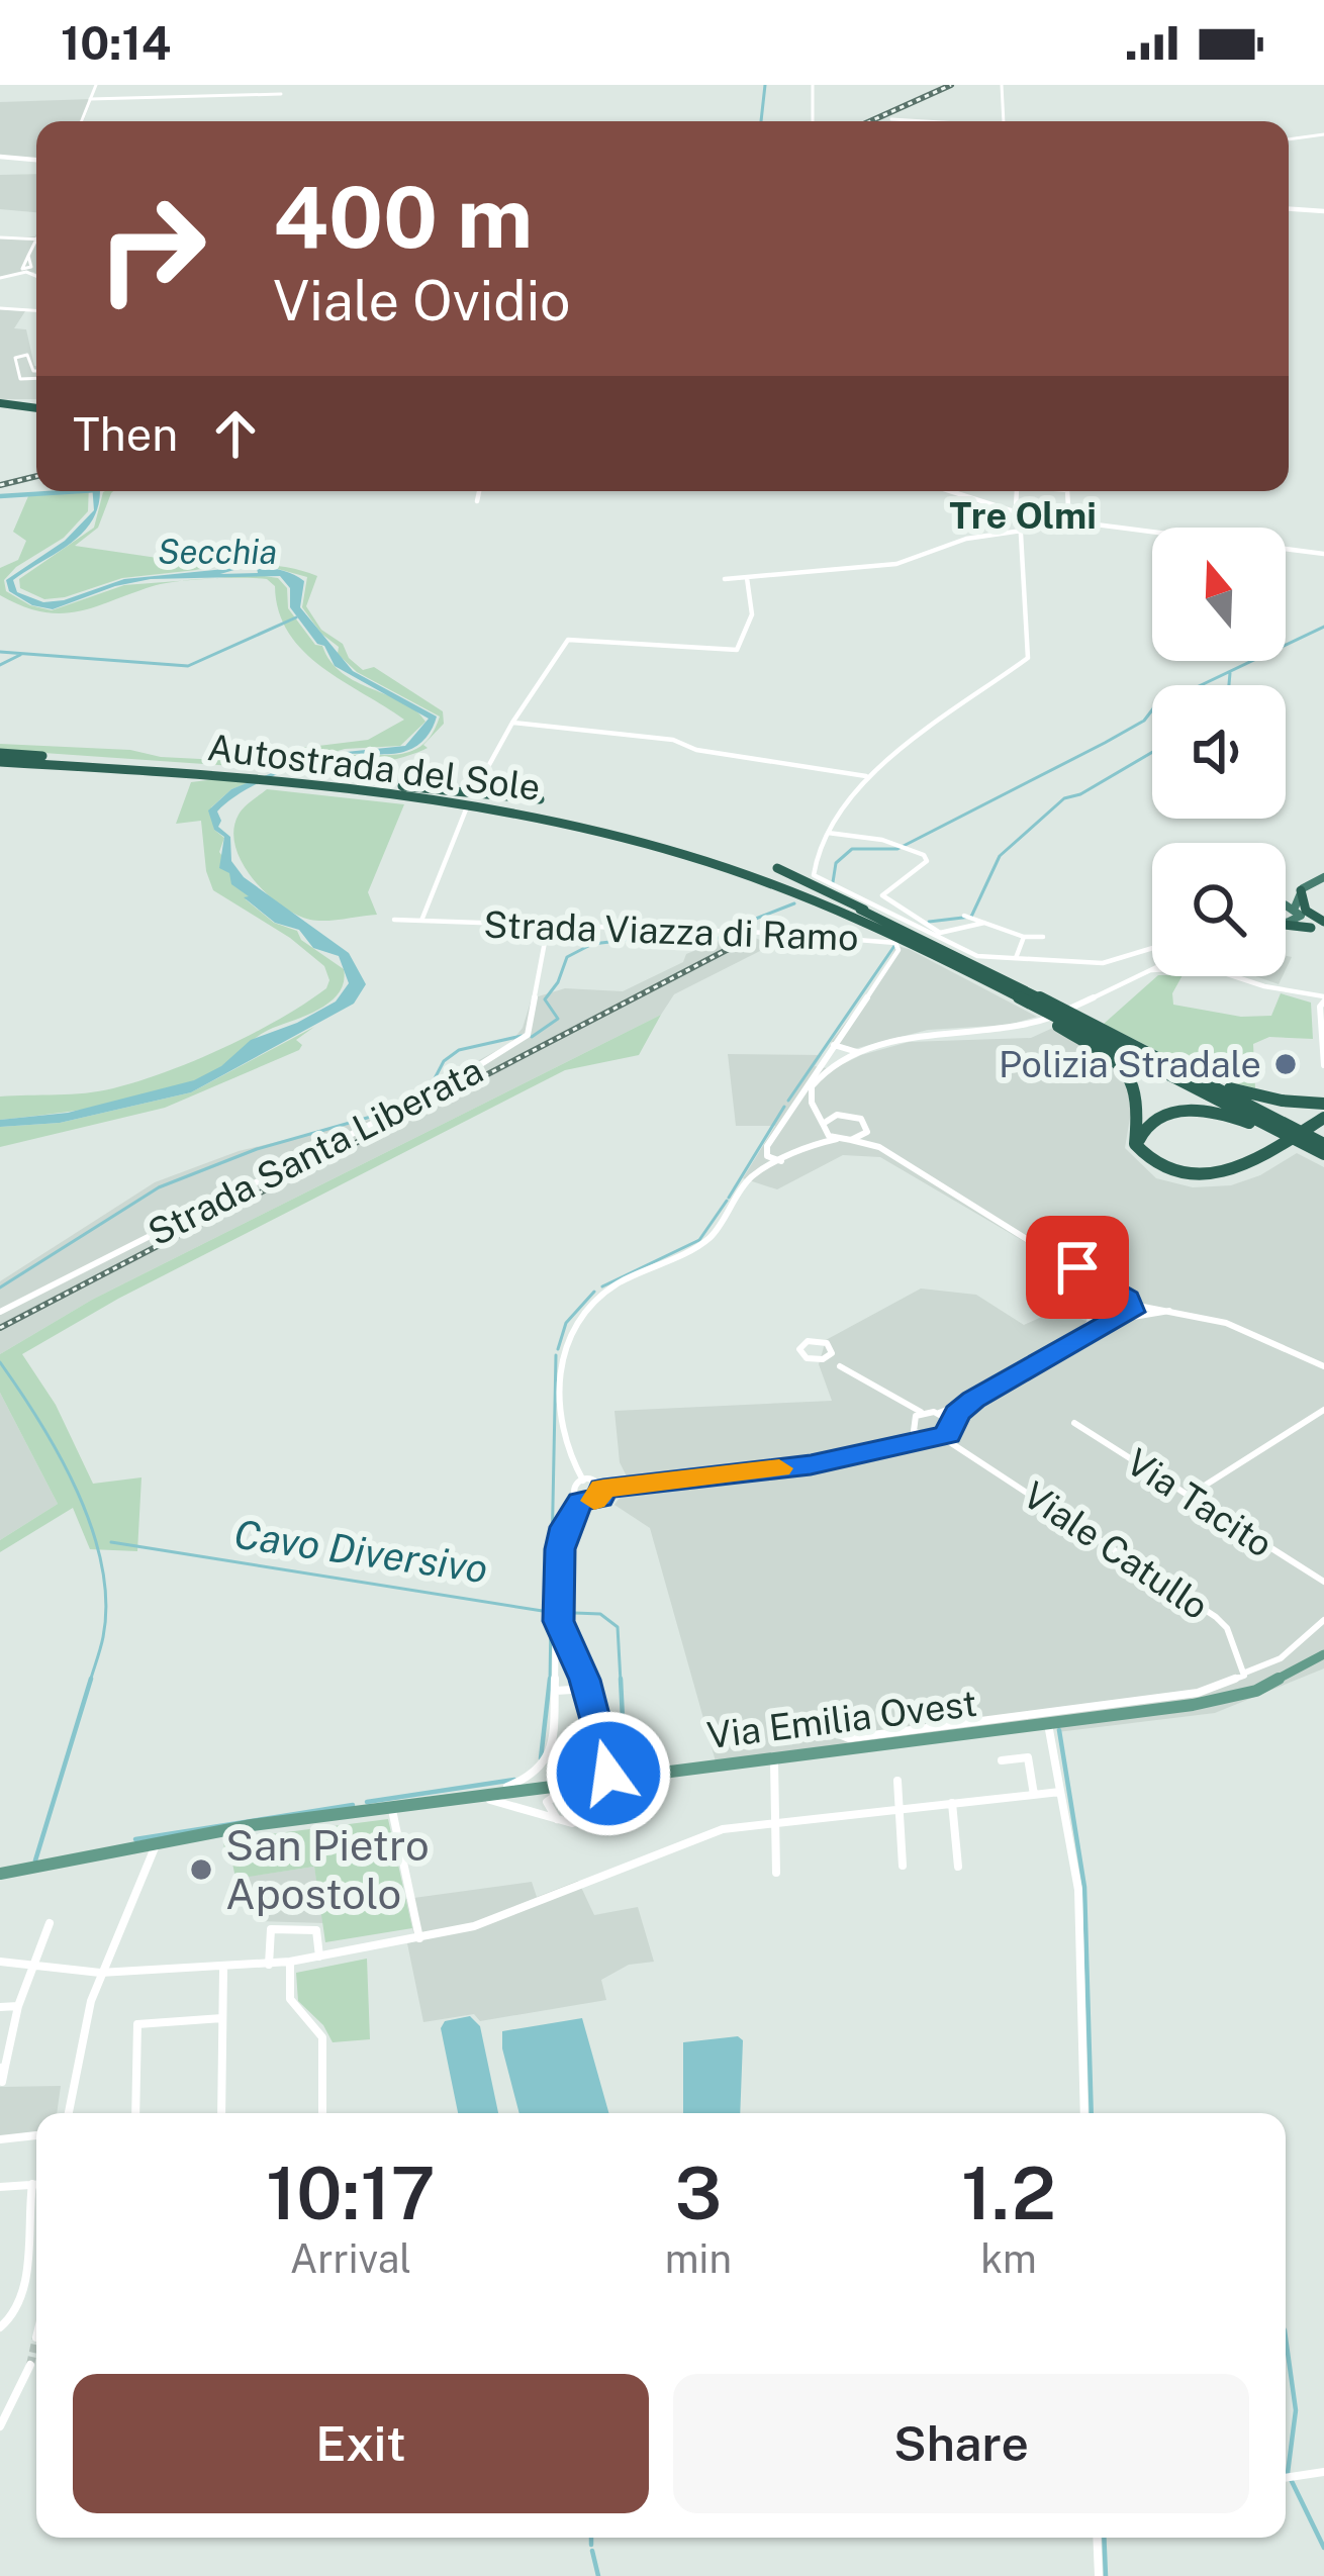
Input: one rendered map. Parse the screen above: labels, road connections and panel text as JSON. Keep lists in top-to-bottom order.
{
  "streets": {
    "highway": ["Autostrada del Sole"],
    "main road": ["Via Emilia Ovest"],
    "street": [
      "Strada Viazza di Ramo",
      "Strada Santa Liberata",
      "Via Tacito",
      "Viale Catullo"
    ]
  },
  "crossings": [
    ["Strada Viazza di Ramo", "Strada Santa Liberata"]
  ],
  "districts": ["Tre Olmi"],
  "water": ["Secchia", "Cavo Diversivo"],
  "places": ["Polizia Stradale", "San Pietro Apostolo"],
  "north": "top",
  "page": {
    "status": "10:14",
    "turn": ["400 m", "Viale Ovidio"],
    "then": "Then",
    "eta": [
      "10:17",
      "Arrival",
      "3",
      "min",
      "1.2",
      "km"
    ],
    "buttons": ["Exit", "Share"]
  }
}
